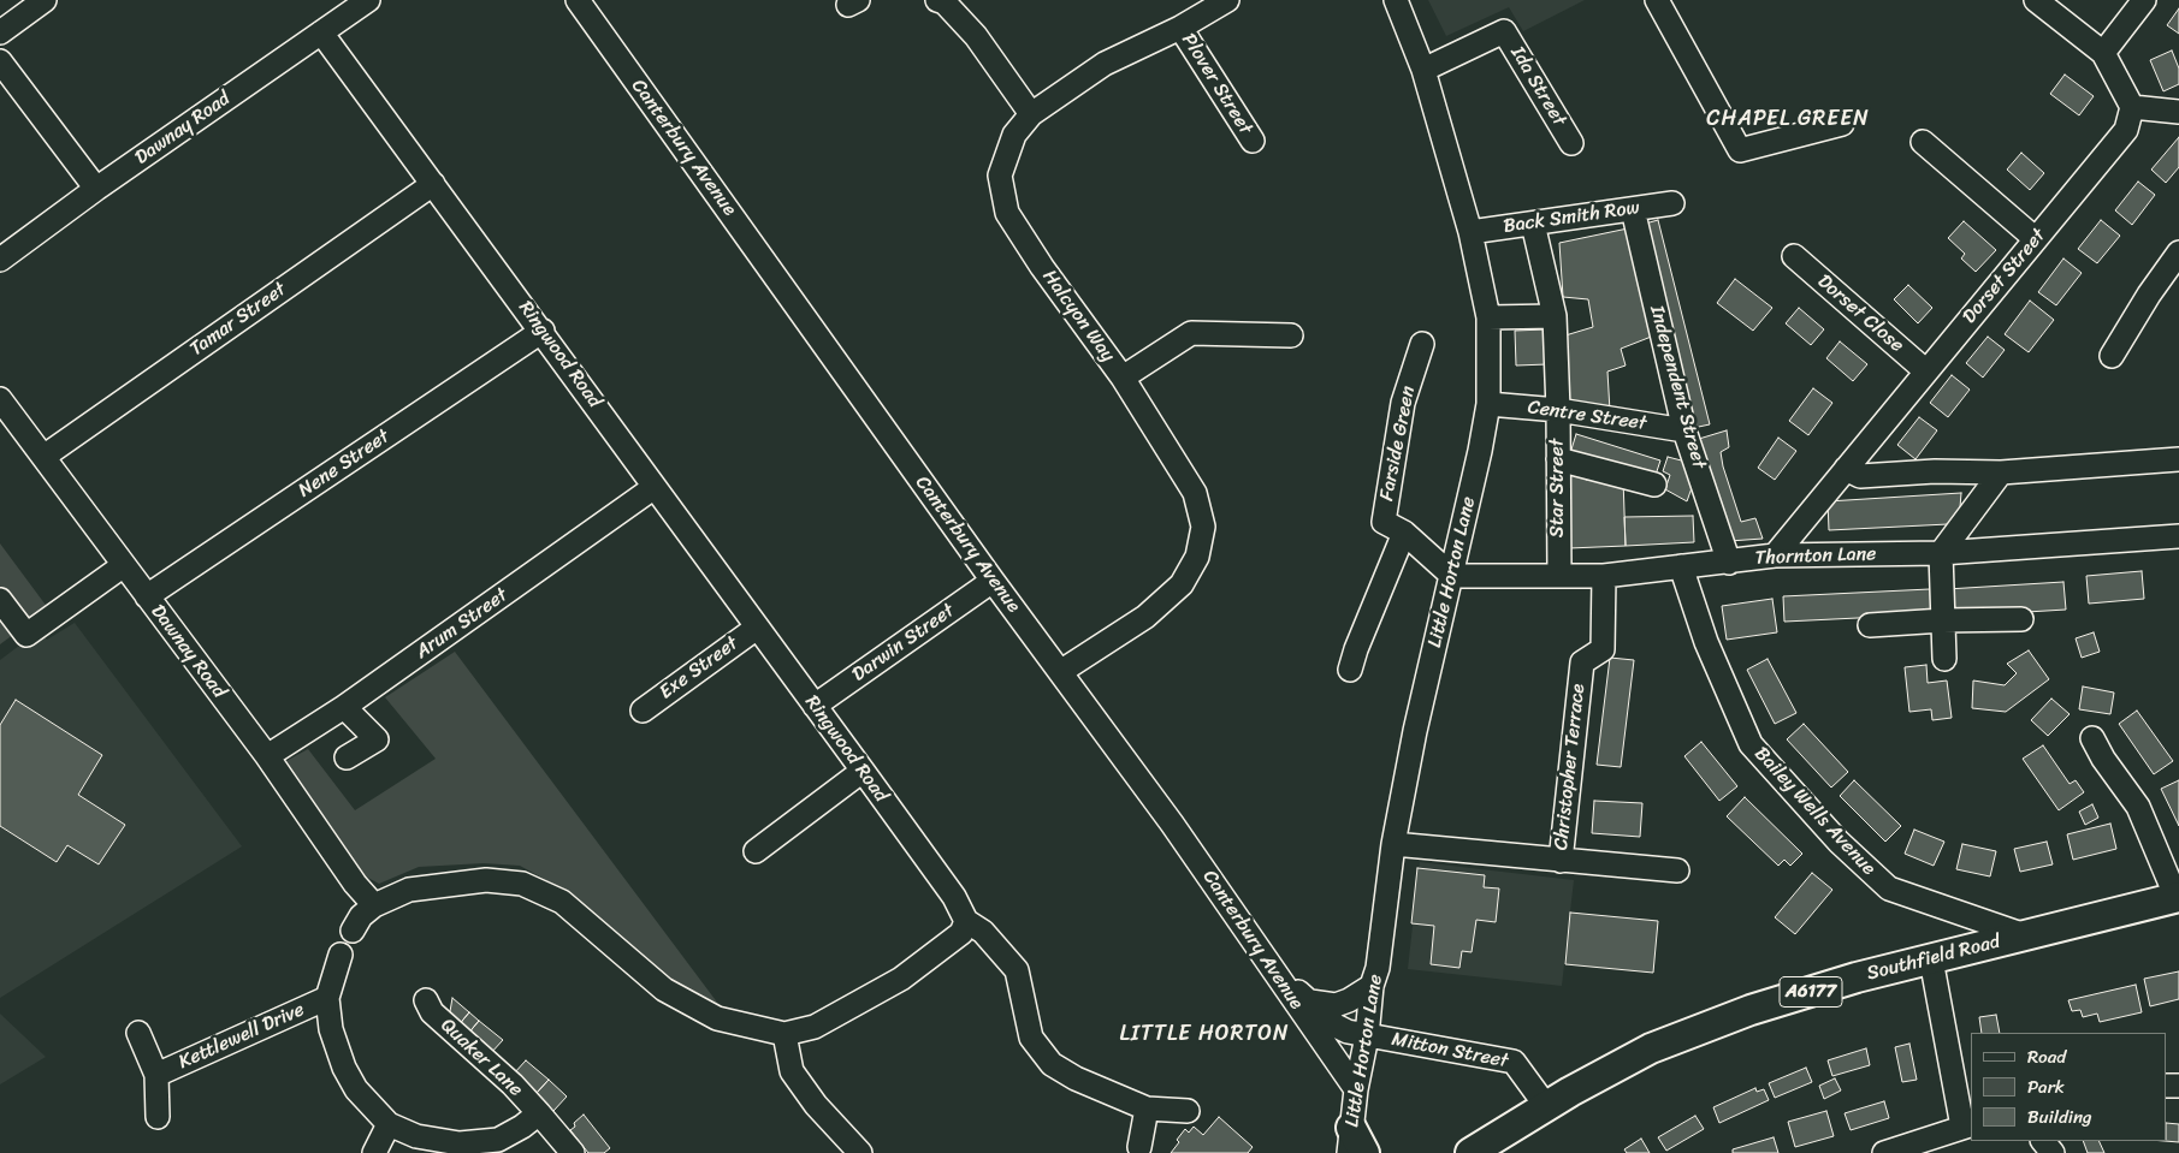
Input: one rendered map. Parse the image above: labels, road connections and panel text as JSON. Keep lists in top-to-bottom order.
{
  "streets": {
    "main road": ["Southfield Road", "A6177"],
    "street": [
      "Plover Street",
      "Ida Street",
      "Dawnay Road",
      "Canterbury Avenue",
      "Back Smith Row",
      "Dorset Street",
      "Dorset Close",
      "Halcyon Way",
      "Tamar Street",
      "Ringwood Road",
      "Independent Street",
      "Centre Street",
      "Farside Green",
      "Nene Street",
      "Star Street",
      "Thornton Lane",
      "Little Horton Lane",
      "Arum Street",
      "Darwin Street",
      "Exe Street",
      "Christopher Terrace",
      "Bailey Wells Avenue",
      "Kettlewell Drive",
      "Mitton Street",
      "Quaker Lane"
    ]
  },
  "crossings": [
    ["Plover Street", "Halcyon Way"],
    ["Ida Street", "Little Horton Lane"],
    ["Dawnay Road", "Tamar Street"],
    ["Dawnay Road", "Ringwood Road"],
    ["Dawnay Road", "Nene Street"],
    ["Dawnay Road", "Arum Street"],
    ["Canterbury Avenue", "Halcyon Way"],
    ["Canterbury Avenue", "Little Horton Lane"],
    ["Canterbury Avenue", "Darwin Street"],
    ["Canterbury Avenue", "Mitton Street"],
    ["Back Smith Row", "Independent Street"],
    ["Back Smith Row", "Star Street"],
    ["Back Smith Row", "Little Horton Lane"],
    ["Dorset Street", "Dorset Close"],
    ["Dorset Street", "Thornton Lane"],
    ["Tamar Street", "Ringwood Road"],
    ["Ringwood Road", "Nene Street"],
    ["Ringwood Road", "Arum Street"],
    ["Ringwood Road", "Darwin Street"],
    ["Ringwood Road", "Exe Street"],
    ["Independent Street", "Centre Street"],
    ["Independent Street", "Thornton Lane"],
    ["Centre Street", "Star Street"],
    ["Centre Street", "Little Horton Lane"],
    ["Farside Green", "Thornton Lane"],
    ["Farside Green", "Little Horton Lane"],
    ["Star Street", "Thornton Lane"],
    ["Thornton Lane", "Little Horton Lane"],
    ["Thornton Lane", "Christopher Terrace"],
    ["Thornton Lane", "Bailey Wells Avenue"],
    ["Little Horton Lane", "Mitton Street"],
    ["Bailey Wells Avenue", "Southfield Road"],
    ["Southfield Road", "Mitton Street"],
    ["Kettlewell Drive", "Quaker Lane"]
  ],
  "districts": ["CHAPEL GREEN", "LITTLE HORTON"],
  "legend": ["Road", "Park", "Building"]
}
